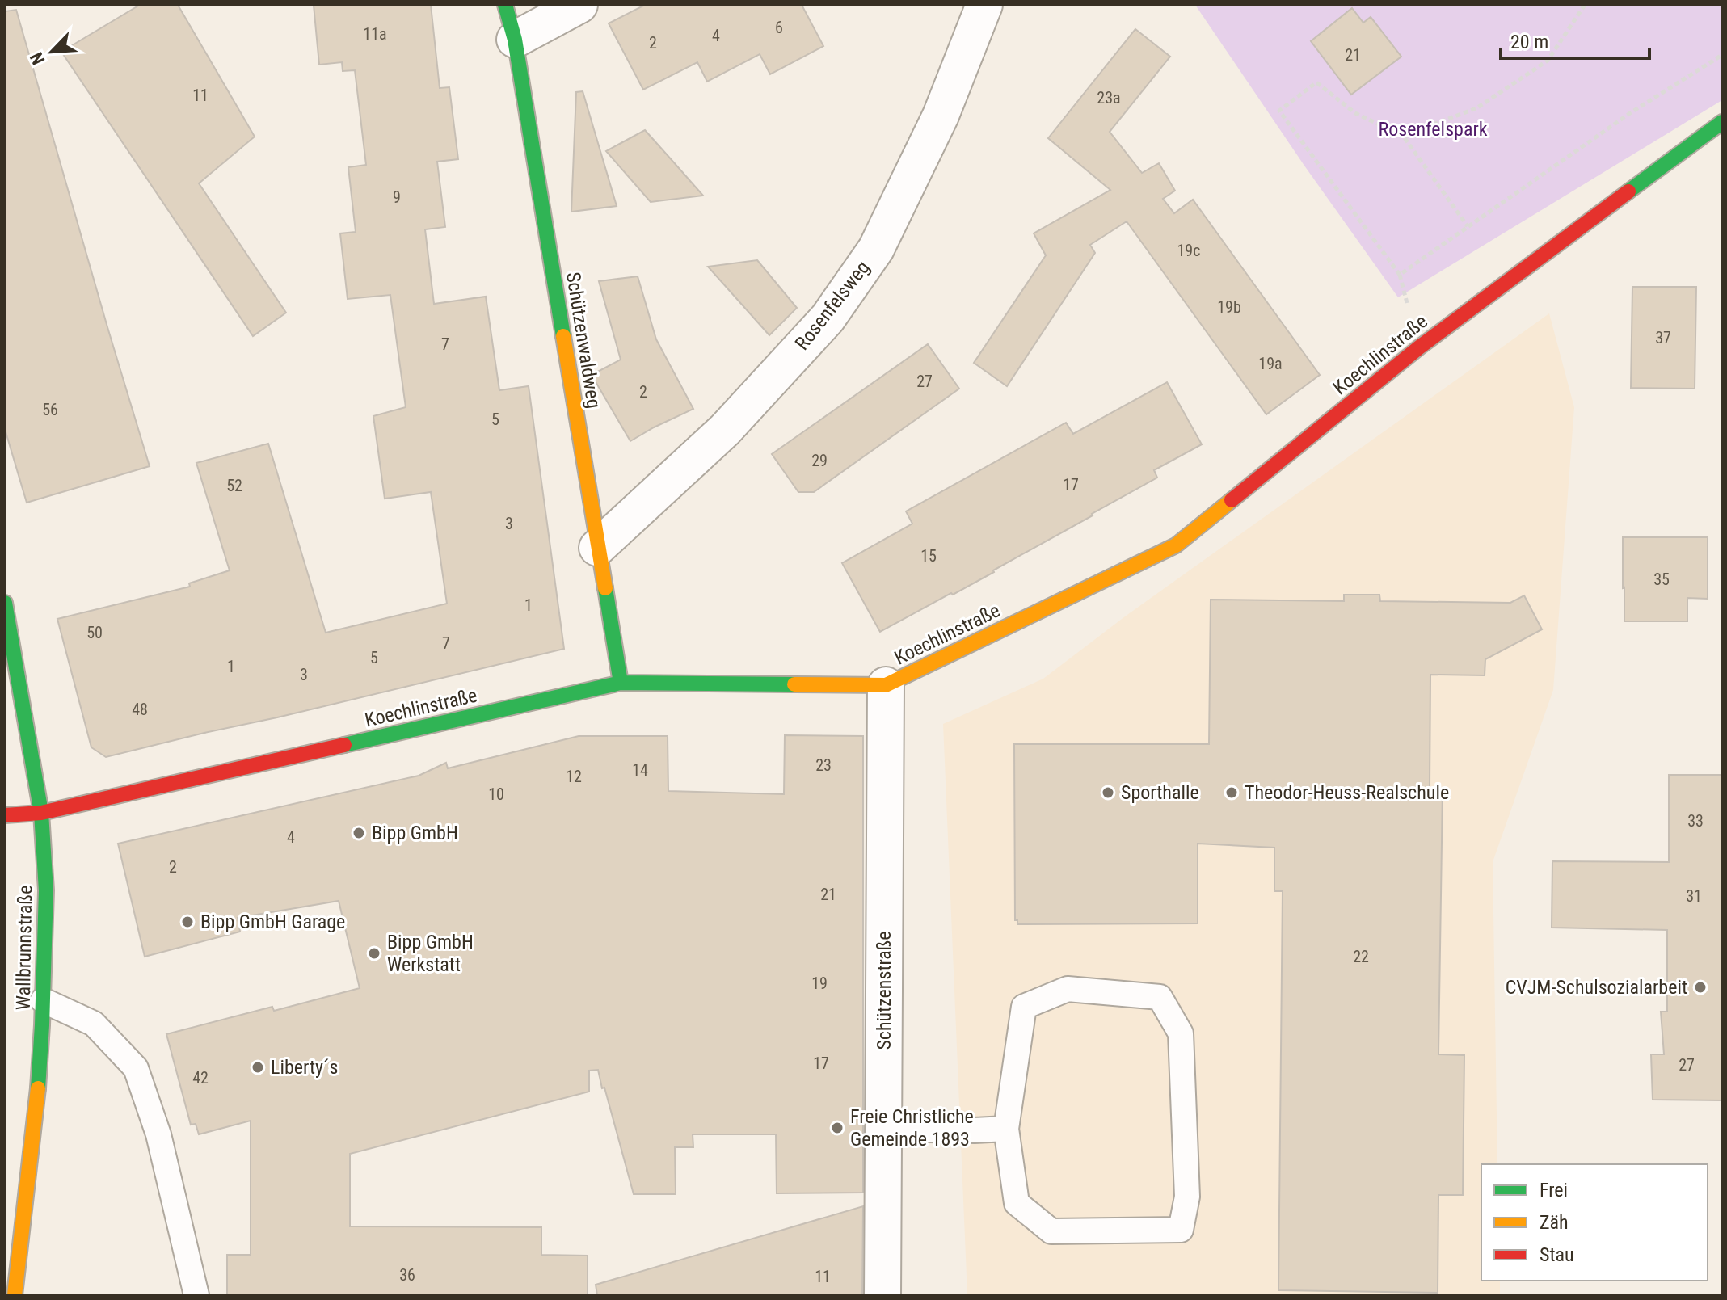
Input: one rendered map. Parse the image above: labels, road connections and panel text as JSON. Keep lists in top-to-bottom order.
{
  "streets": {
    "street": [
      "Rosenfelsweg",
      "Schützenwaldweg",
      "Koechlinstraße",
      "Wallbrunnstraße",
      "Schützenstraße"
    ]
  },
  "crossings": [
    ["Rosenfelsweg", "Schützenwaldweg"],
    ["Schützenwaldweg", "Koechlinstraße"],
    ["Koechlinstraße", "Wallbrunnstraße"],
    ["Koechlinstraße", "Schützenstraße"]
  ],
  "parks": ["Rosenfelspark"],
  "places": [
    "Sporthalle",
    "Theodor-Heuss-Realschule",
    "Bipp GmbH",
    "Bipp GmbH Garage",
    "Bipp GmbH Werkstatt",
    "CVJM-Schulsozialarbeit",
    "Liberty´s",
    "Freie Christliche Gemeinde 1893"
  ],
  "house_numbers": [
    "6",
    "11a",
    "4",
    "2",
    "21",
    "11",
    "23a",
    "9",
    "19c",
    "19b",
    "37",
    "7",
    "19a",
    "27",
    "2",
    "56",
    "5",
    "29",
    "17",
    "52",
    "3",
    "15",
    "35",
    "1",
    "50",
    "7",
    "5",
    "1",
    "3",
    "48",
    "23",
    "14",
    "12",
    "10",
    "33",
    "4",
    "2",
    "21",
    "31",
    "22",
    "19",
    "17",
    "27",
    "42",
    "36",
    "11"
  ],
  "legend": ["Frei", "Zäh", "Stau"],
  "scale_bar": "20 m",
  "north": "bottom left"
}
